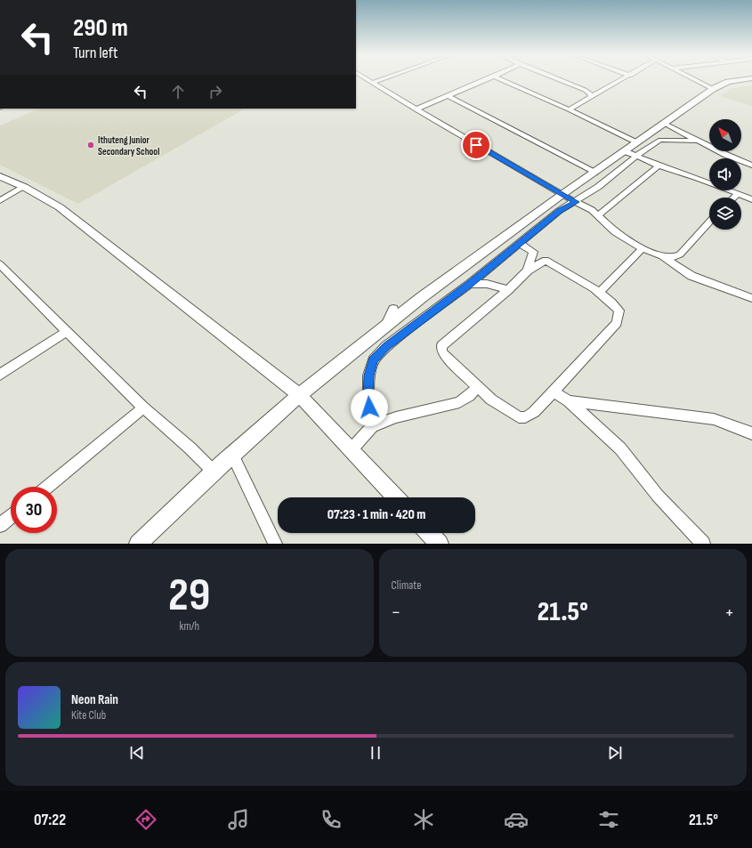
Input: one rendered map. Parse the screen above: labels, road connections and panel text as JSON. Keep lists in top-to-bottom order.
{
  "places": ["Ithuteng Junior Secondary School"],
  "north": "top left",
  "page": {
    "turn": ["290 m", "Turn left"],
    "limit": "30",
    "trip": "07:23 · 1 min · 420 m",
    "tile": [
      ["29", "km/h"],
      "Climate"
    ],
    "heat": ["−", "21.5°", "+"],
    "song": ["Neon Rain", "Kite Club"],
    "tabs": ["07:22", "21.5°"]
  }
}
